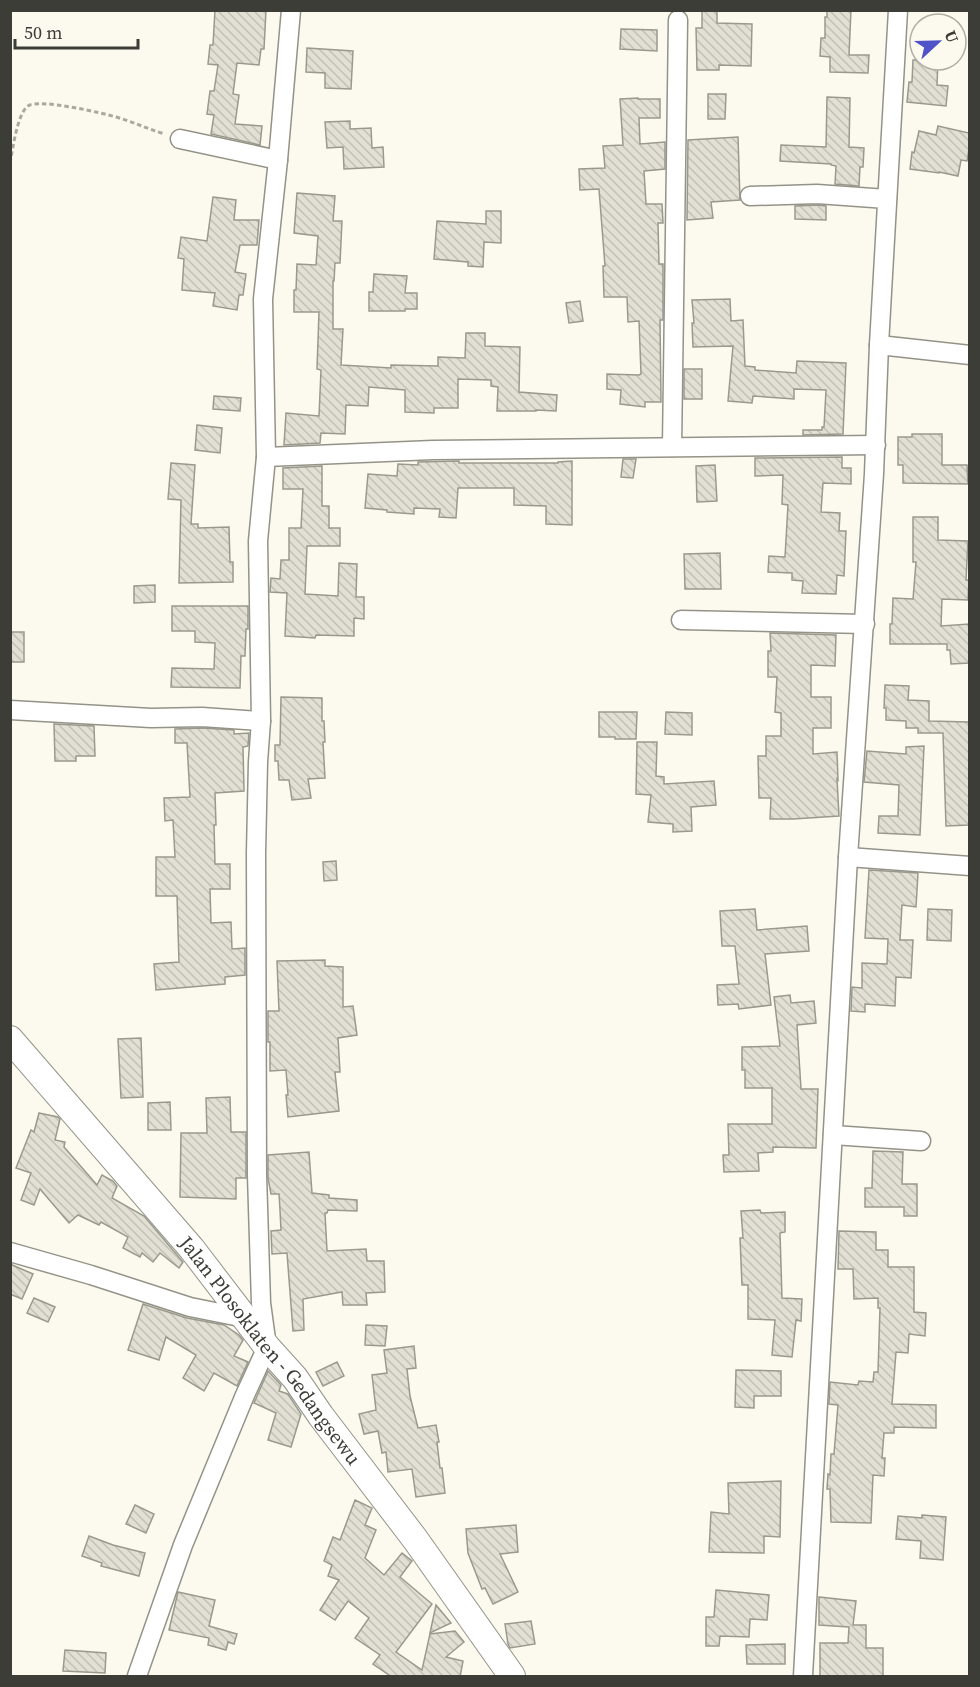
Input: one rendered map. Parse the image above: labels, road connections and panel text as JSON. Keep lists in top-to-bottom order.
{
  "streets": {
    "main road": ["Jalan Plosoklaten - Gedangsewu"]
  },
  "scale_bar": "50 m",
  "north": "right"
}
